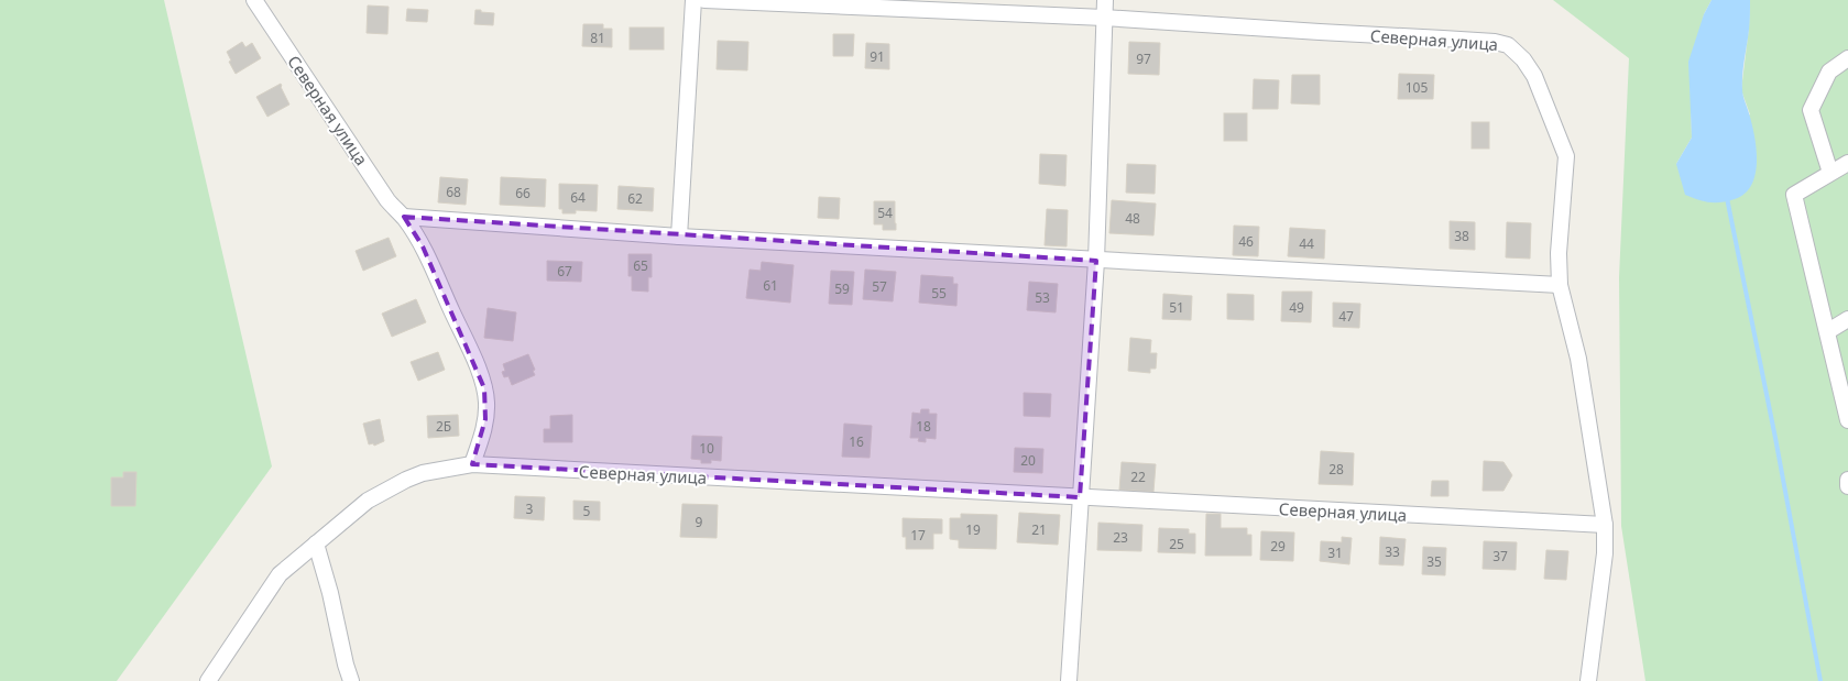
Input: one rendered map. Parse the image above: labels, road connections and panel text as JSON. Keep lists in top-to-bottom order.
{
  "streets": {
    "street": ["Северная улица"]
  },
  "house_numbers": [
    "81",
    "91",
    "97",
    "105",
    "68",
    "66",
    "64",
    "62",
    "54",
    "48",
    "38",
    "46",
    "44",
    "65",
    "67",
    "61",
    "57",
    "59",
    "55",
    "53",
    "51",
    "49",
    "47",
    "2Б",
    "18",
    "16",
    "10",
    "20",
    "28",
    "22",
    "3",
    "5",
    "9",
    "19",
    "21",
    "17",
    "23",
    "25",
    "29",
    "33",
    "31",
    "37",
    "35"
  ]
}
